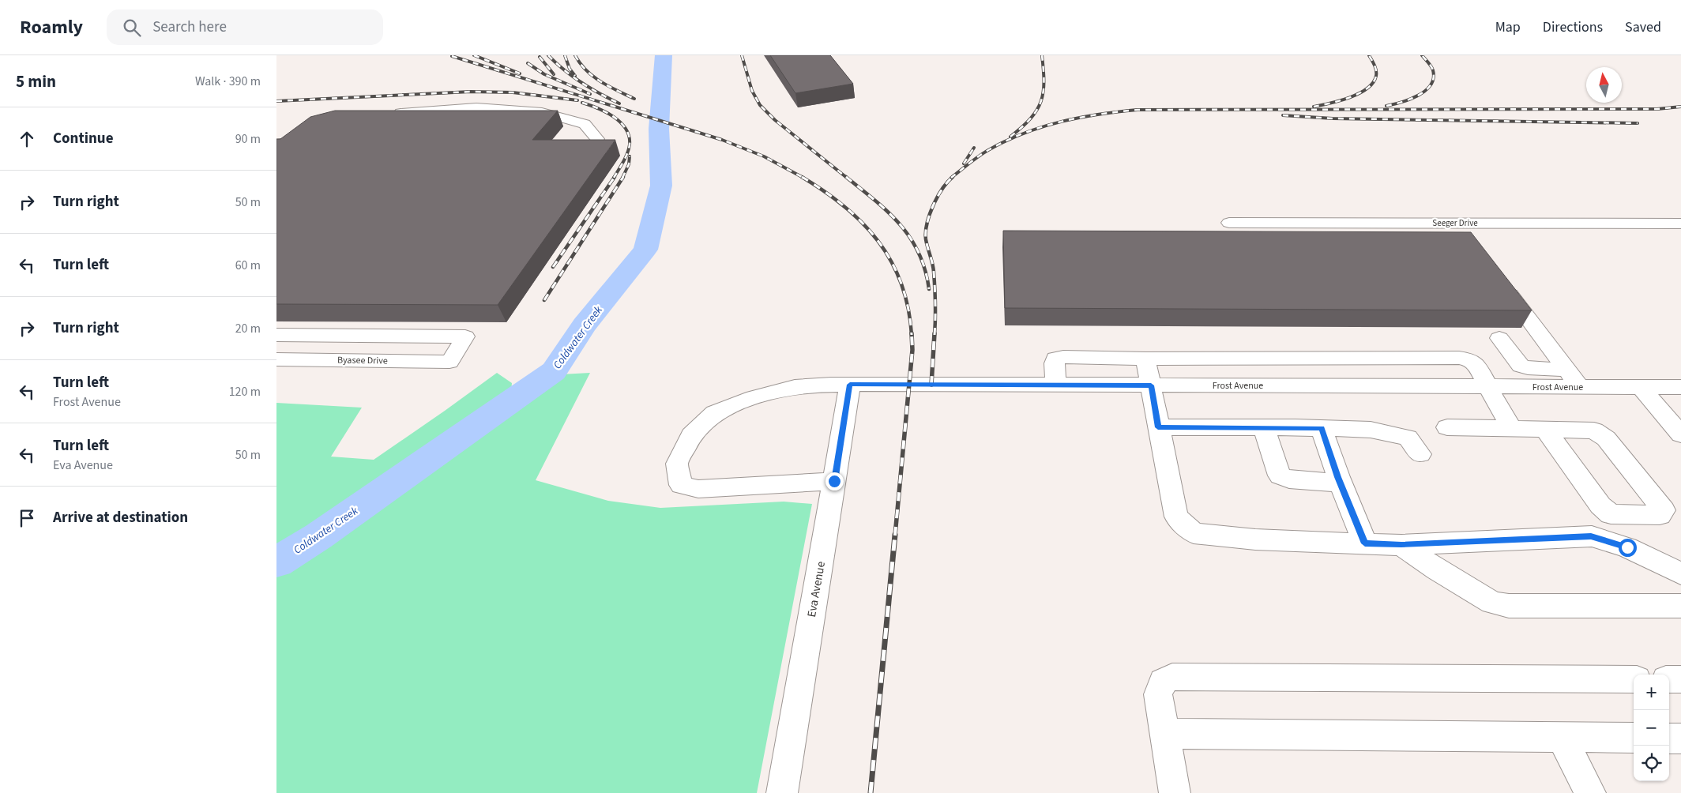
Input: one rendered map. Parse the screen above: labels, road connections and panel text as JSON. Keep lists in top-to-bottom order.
{
  "streets": {
    "street": [
      "Seeger Drive",
      "Byasee Drive",
      "Frost Avenue",
      "Eva Avenue"
    ]
  },
  "crossings": [
    ["Frost Avenue", "Eva Avenue"]
  ],
  "water": ["Coldwater Creek"],
  "north": "top",
  "page": {
    "header": "Roamly",
    "search": "Search here",
    "nav": ["Map", "Directions", "Saved"],
    "heading": ["5 min", "Walk · 390 m"],
    "list": [
      ["Continue", "90 m"],
      ["Turn right", "50 m"],
      ["Turn left", "60 m"],
      ["Turn right", "20 m"],
      ["Turn left", "Frost Avenue", "120 m"],
      ["Turn left", "Eva Avenue", "50 m"],
      "Arrive at destination"
    ],
    "map_buttons": ["+", "−"]
  }
}
